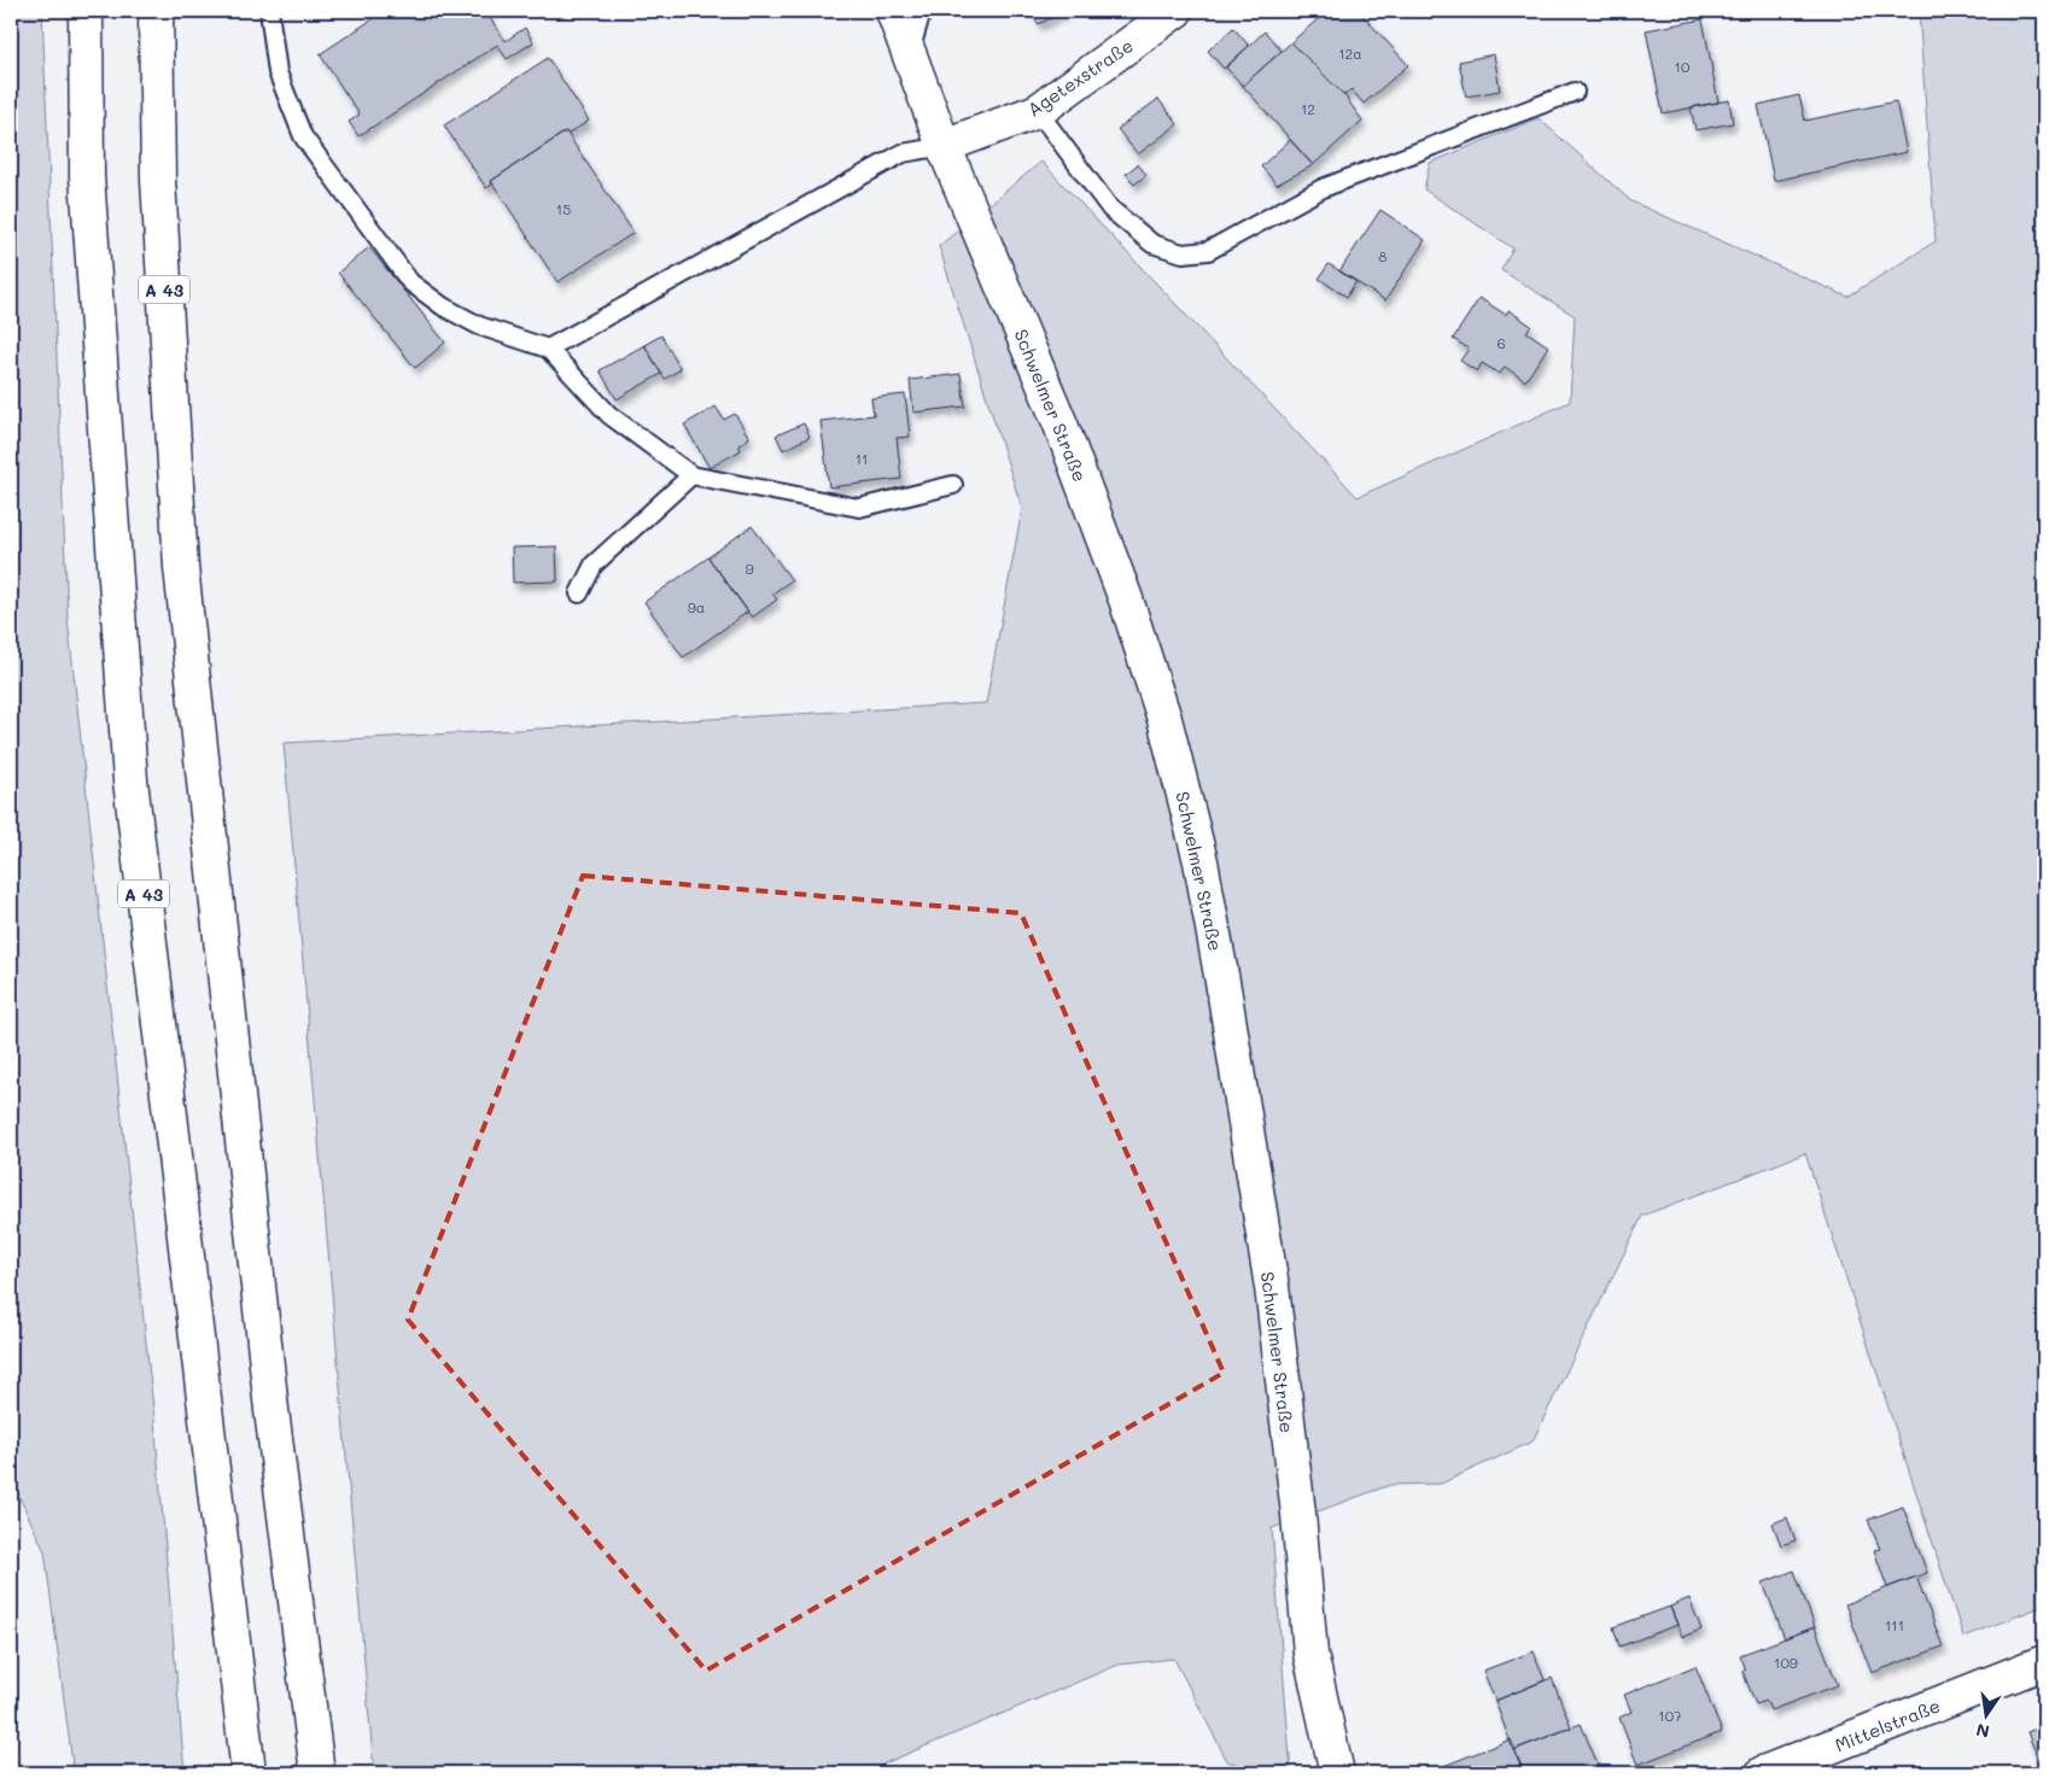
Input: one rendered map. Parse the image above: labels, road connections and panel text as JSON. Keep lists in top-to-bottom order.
{
  "streets": {
    "main road": [
      "Agetexstraße",
      "A 43",
      "Schwelmer Straße",
      "Mittelstraße"
    ]
  },
  "crossings": [
    ["Agetexstraße", "Schwelmer Straße"]
  ],
  "house_numbers": [
    "12a",
    "10",
    "12",
    "15",
    "8",
    "6",
    "11",
    "9",
    "9a",
    "111",
    "109",
    "107"
  ],
  "north": "bottom"
}
